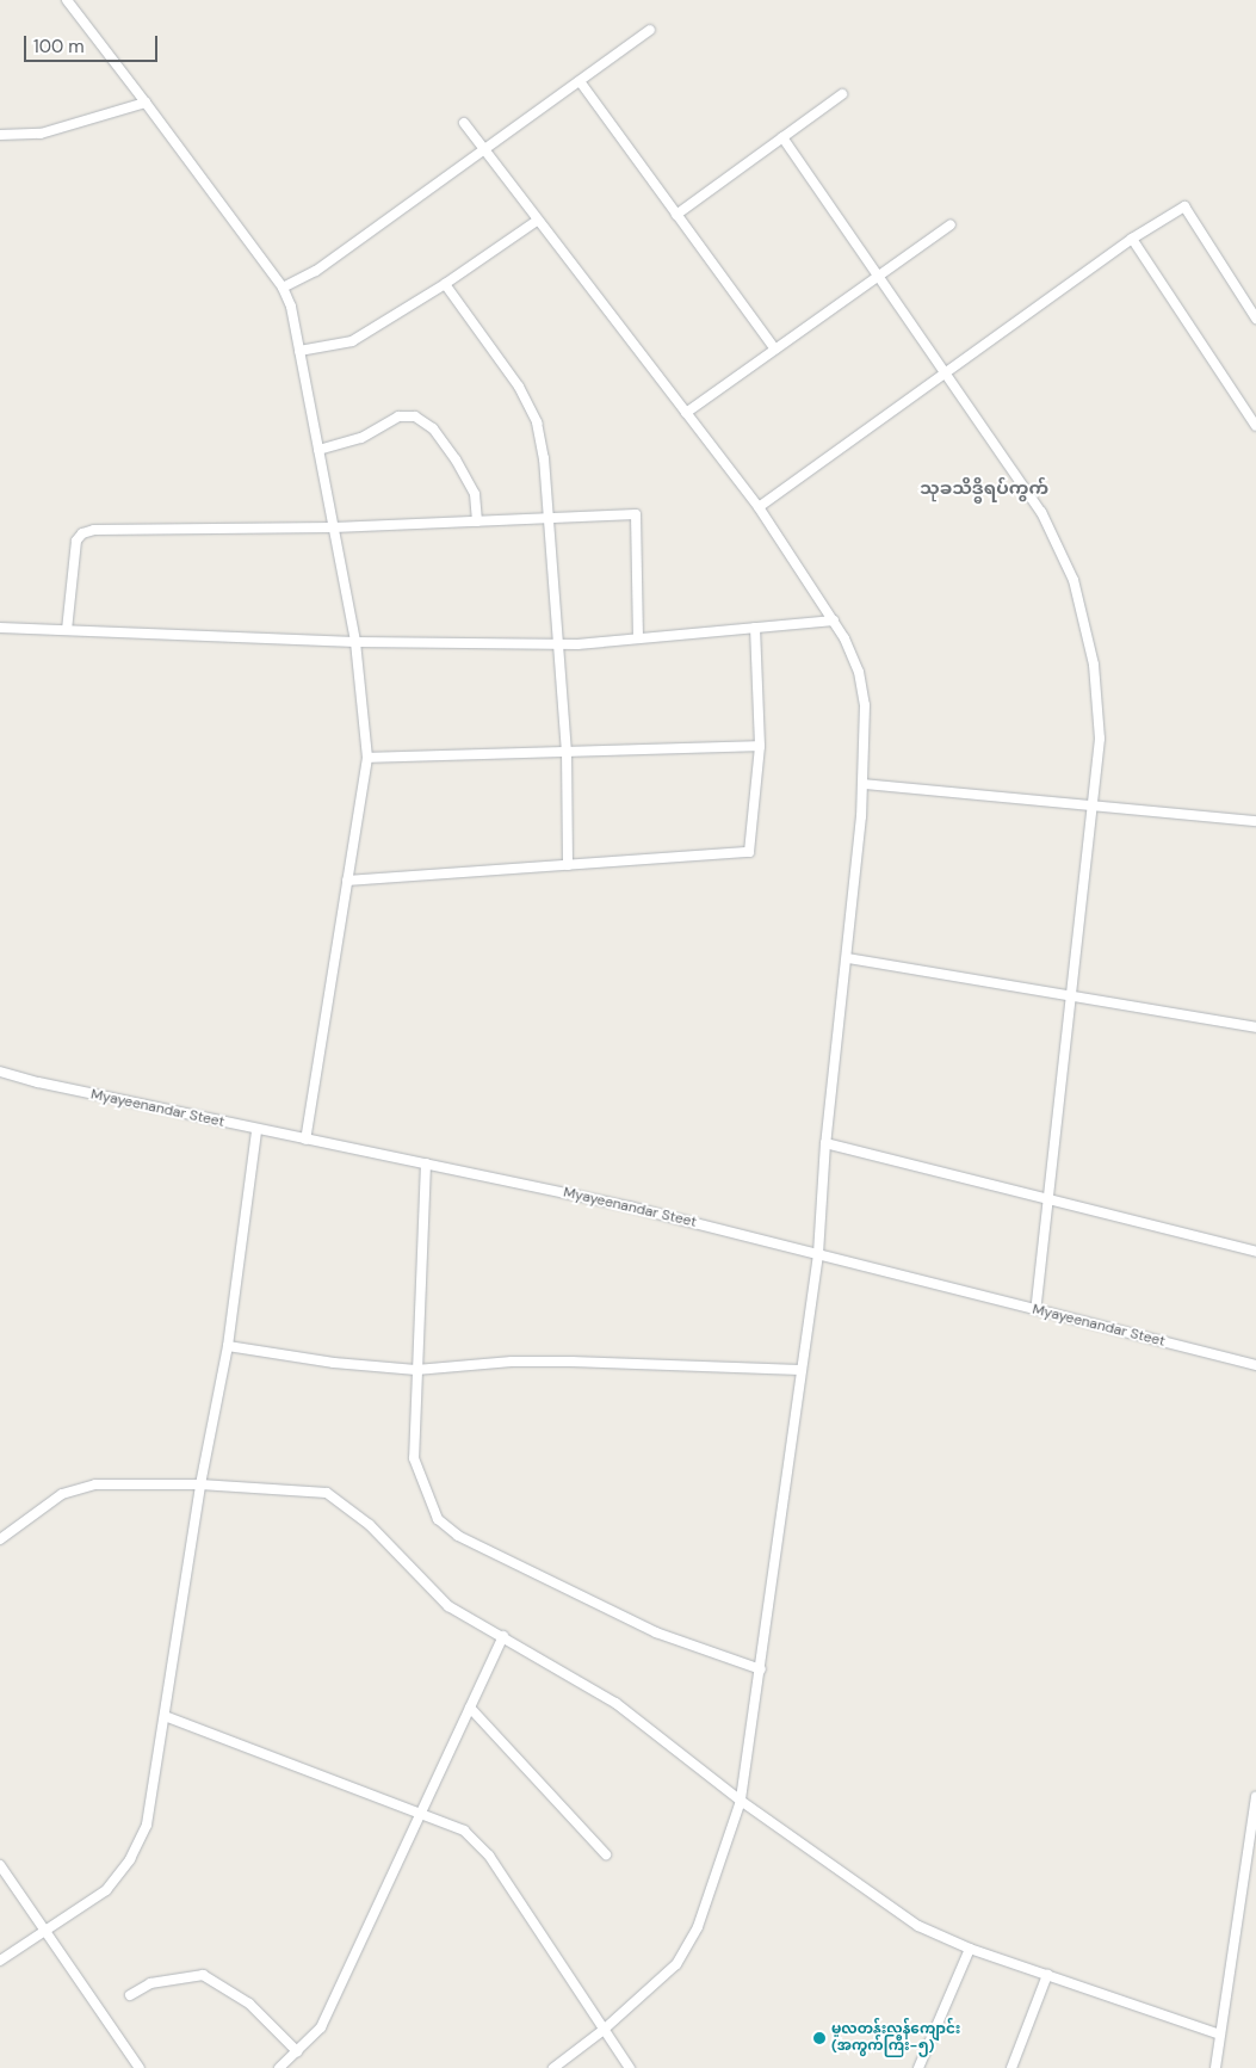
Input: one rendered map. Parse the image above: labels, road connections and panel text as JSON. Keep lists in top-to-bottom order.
{
  "streets": {
    "street": ["Myayeenandar Steet"]
  },
  "districts": ["သုခသိဒ္ဓိရပ်ကွက်"],
  "places": ["မူလတန်းလွန်ကျောင်း (အကွက်ကြီး-၅)"],
  "scale_bar": "100 m"
}
